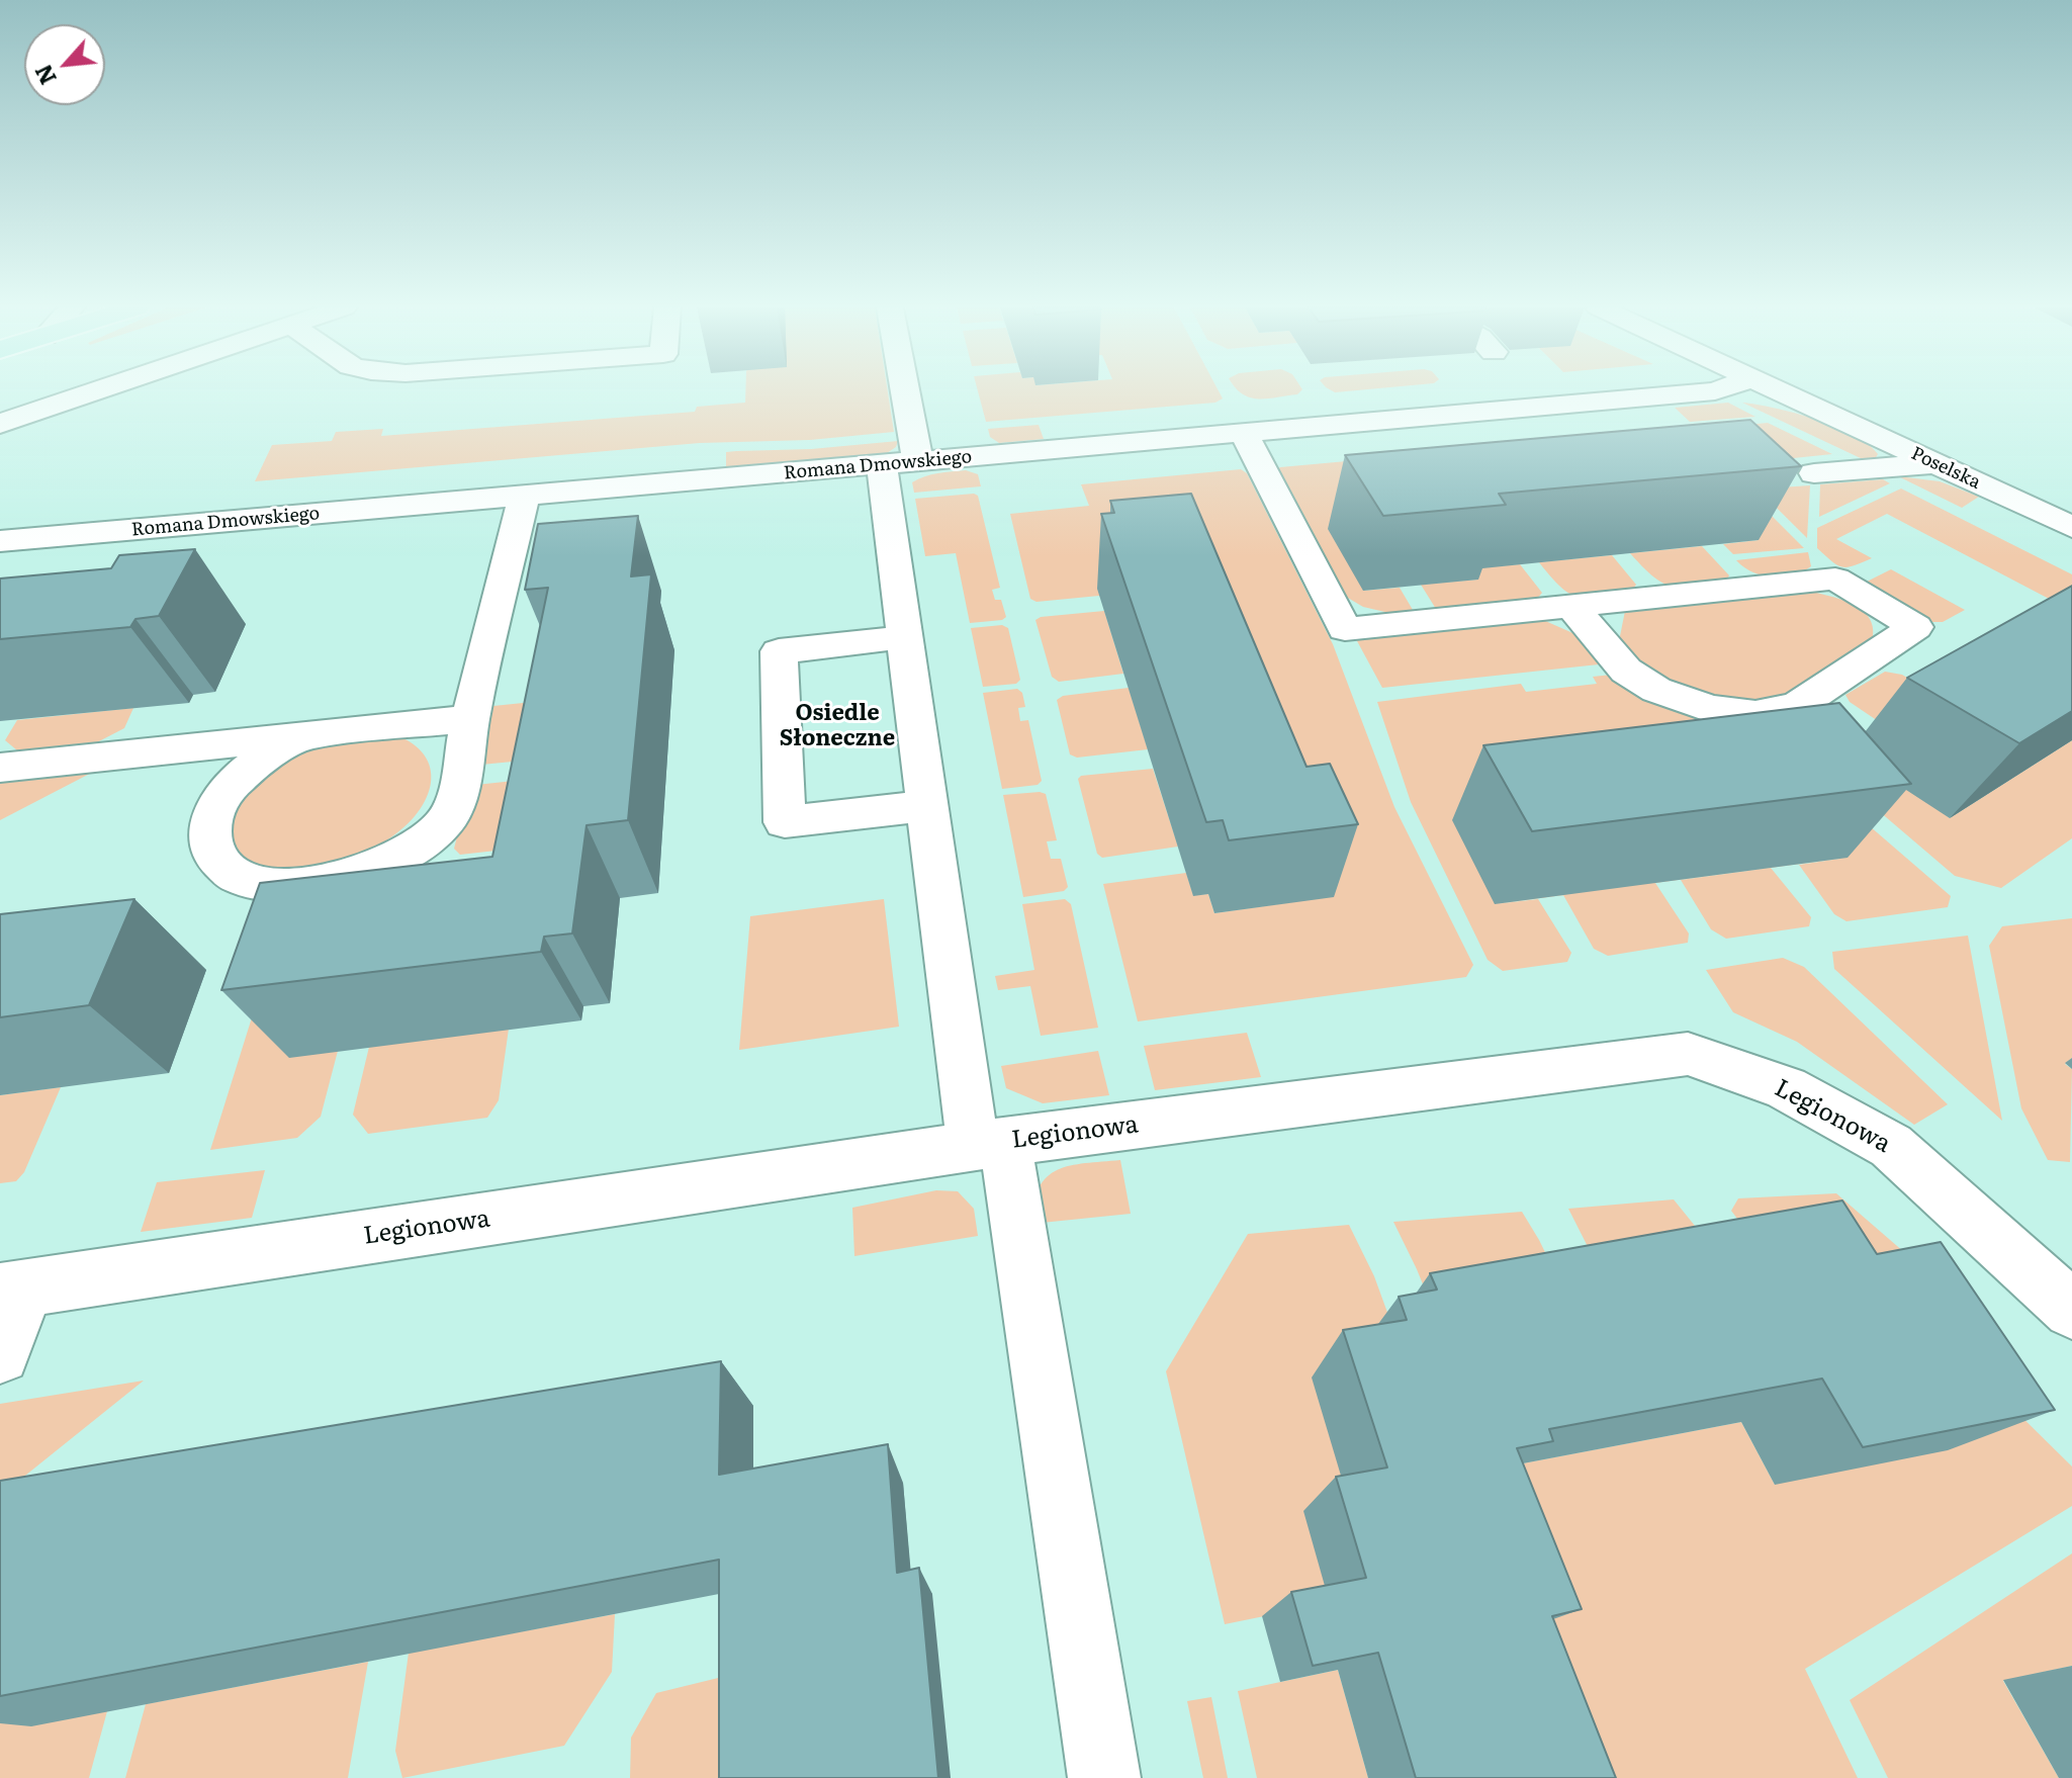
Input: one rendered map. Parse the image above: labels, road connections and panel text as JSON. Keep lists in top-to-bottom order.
{
  "streets": {
    "street": ["Romana Dmowskiego", "Poselska", "Legionowa"]
  },
  "districts": ["Osiedle Słoneczne"],
  "north": "bottom left"
}
